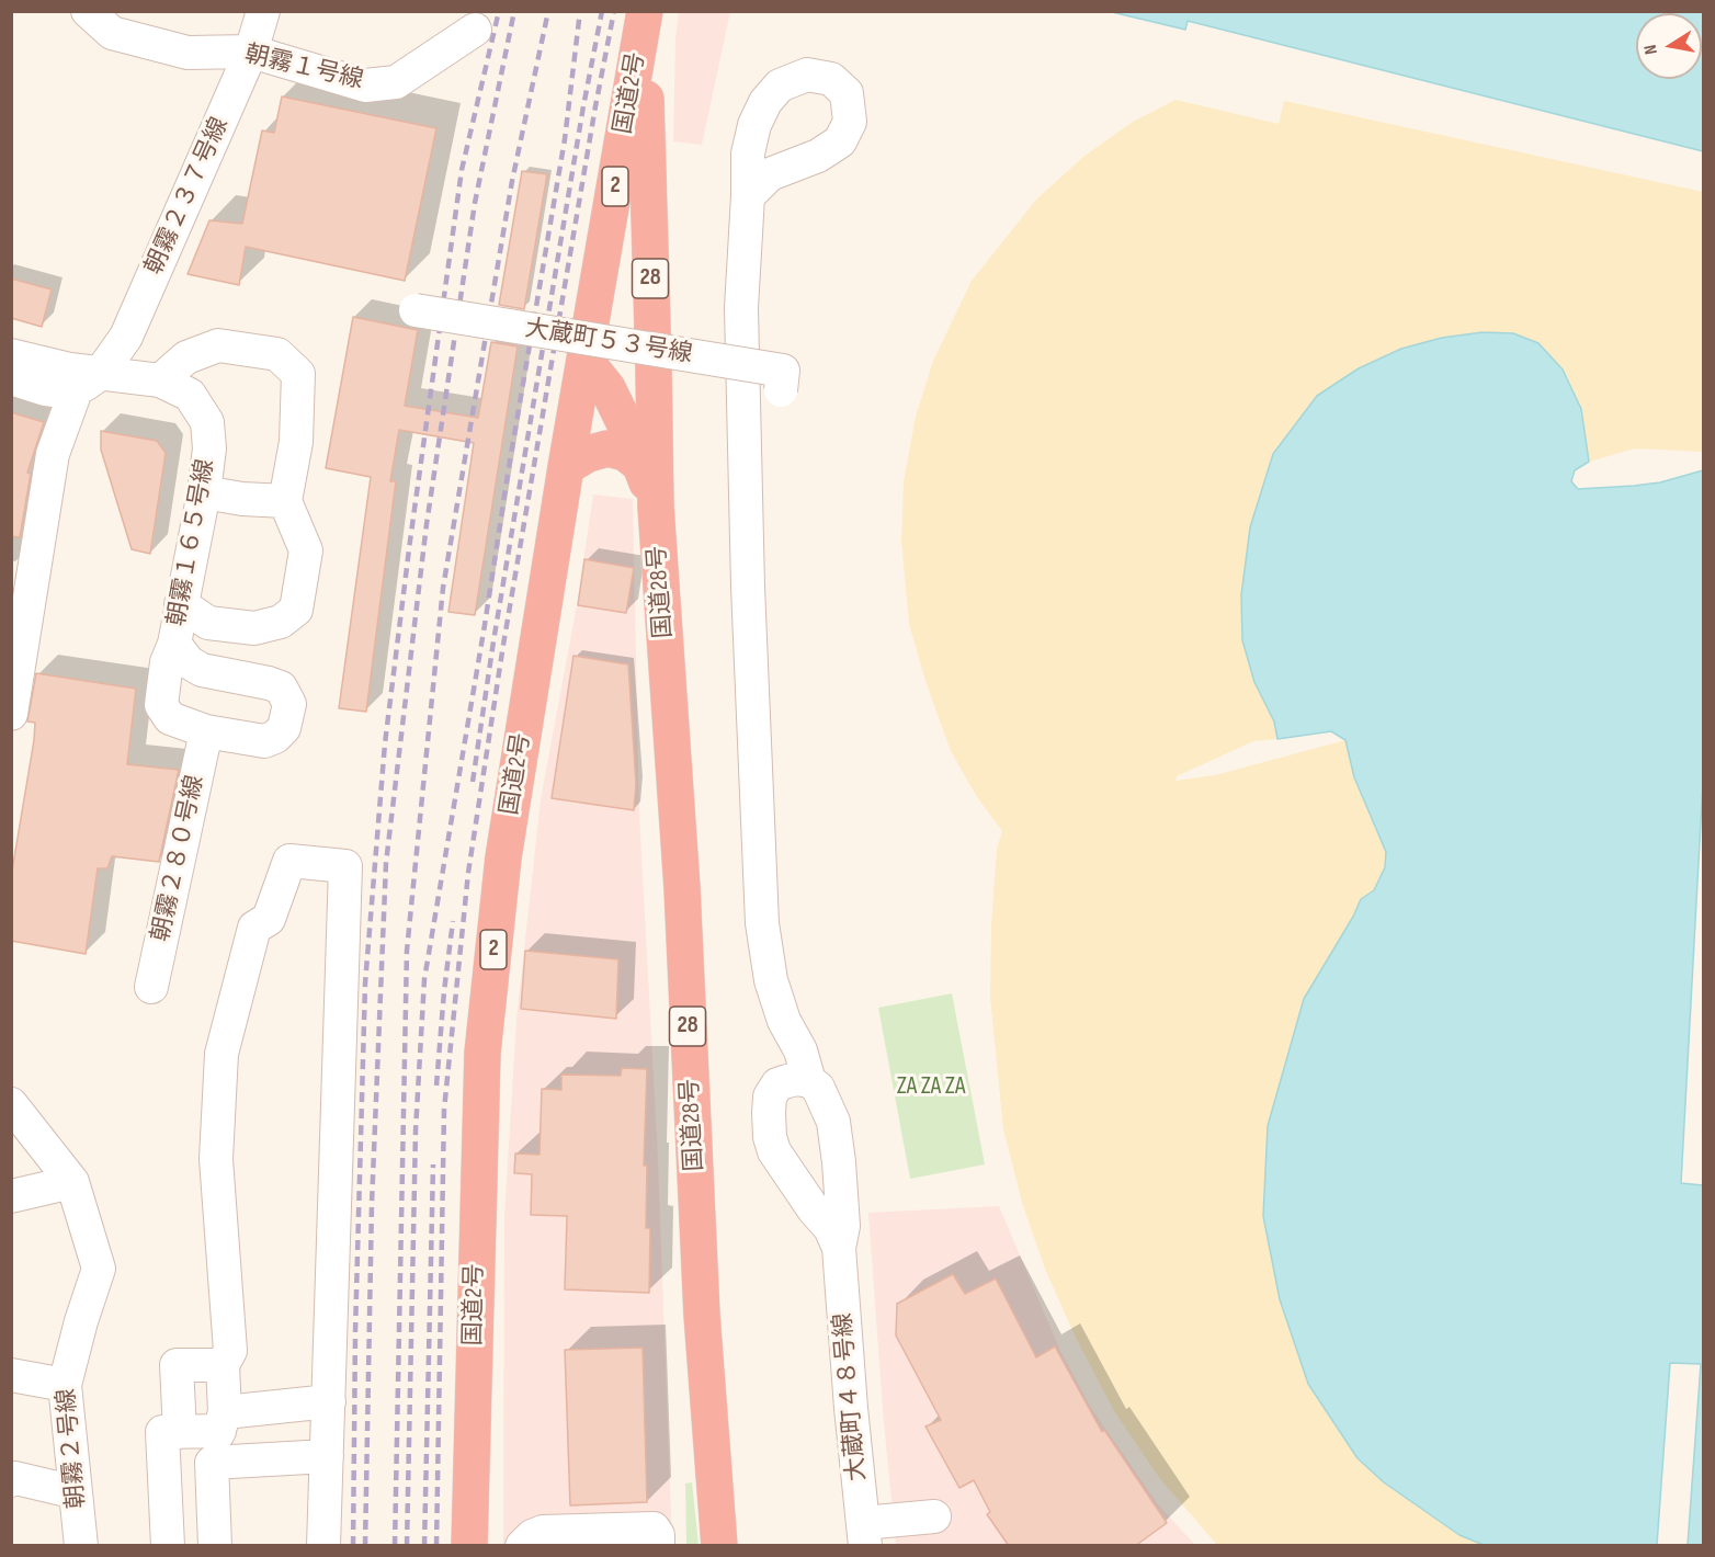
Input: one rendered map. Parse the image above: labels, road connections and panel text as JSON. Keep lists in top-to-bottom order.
{
  "streets": {
    "highway": [
      "国道2号",
      "2",
      "28",
      "国道28号"
    ],
    "street": [
      "朝霧１号線",
      "朝霧２３７号線",
      "大蔵町５３号線",
      "朝霧１６５号線",
      "朝霧２８０号線",
      "大蔵町４８号線",
      "朝霧２号線"
    ]
  },
  "crossings": [
    ["朝霧１号線", "朝霧２３７号線"],
    ["国道2号", "国道28号"],
    ["朝霧２３７号線", "朝霧１６５号線"],
    ["朝霧１６５号線", "朝霧２８０号線"]
  ],
  "parks": ["ZA ZA ZA"],
  "north": "left"
}
